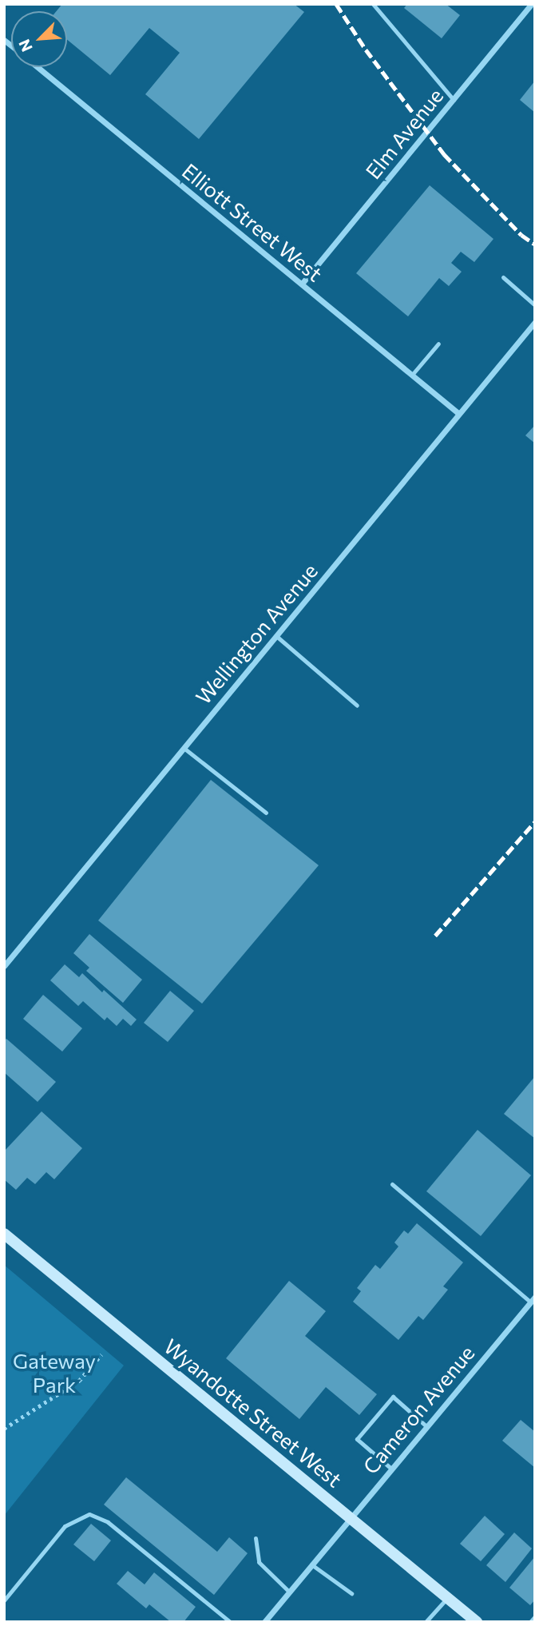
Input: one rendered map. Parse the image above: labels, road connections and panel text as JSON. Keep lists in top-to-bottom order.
{
  "streets": {
    "main road": ["Wyandotte Street West"],
    "street": [
      "Elm Avenue",
      "Elliott Street West",
      "Wellington Avenue",
      "Cameron Avenue"
    ]
  },
  "crossings": [
    ["Elm Avenue", "Elliott Street West"],
    ["Elliott Street West", "Wellington Avenue"],
    ["Cameron Avenue", "Wyandotte Street West"]
  ],
  "parks": ["Gateway Park"],
  "north": "bottom left"
}
